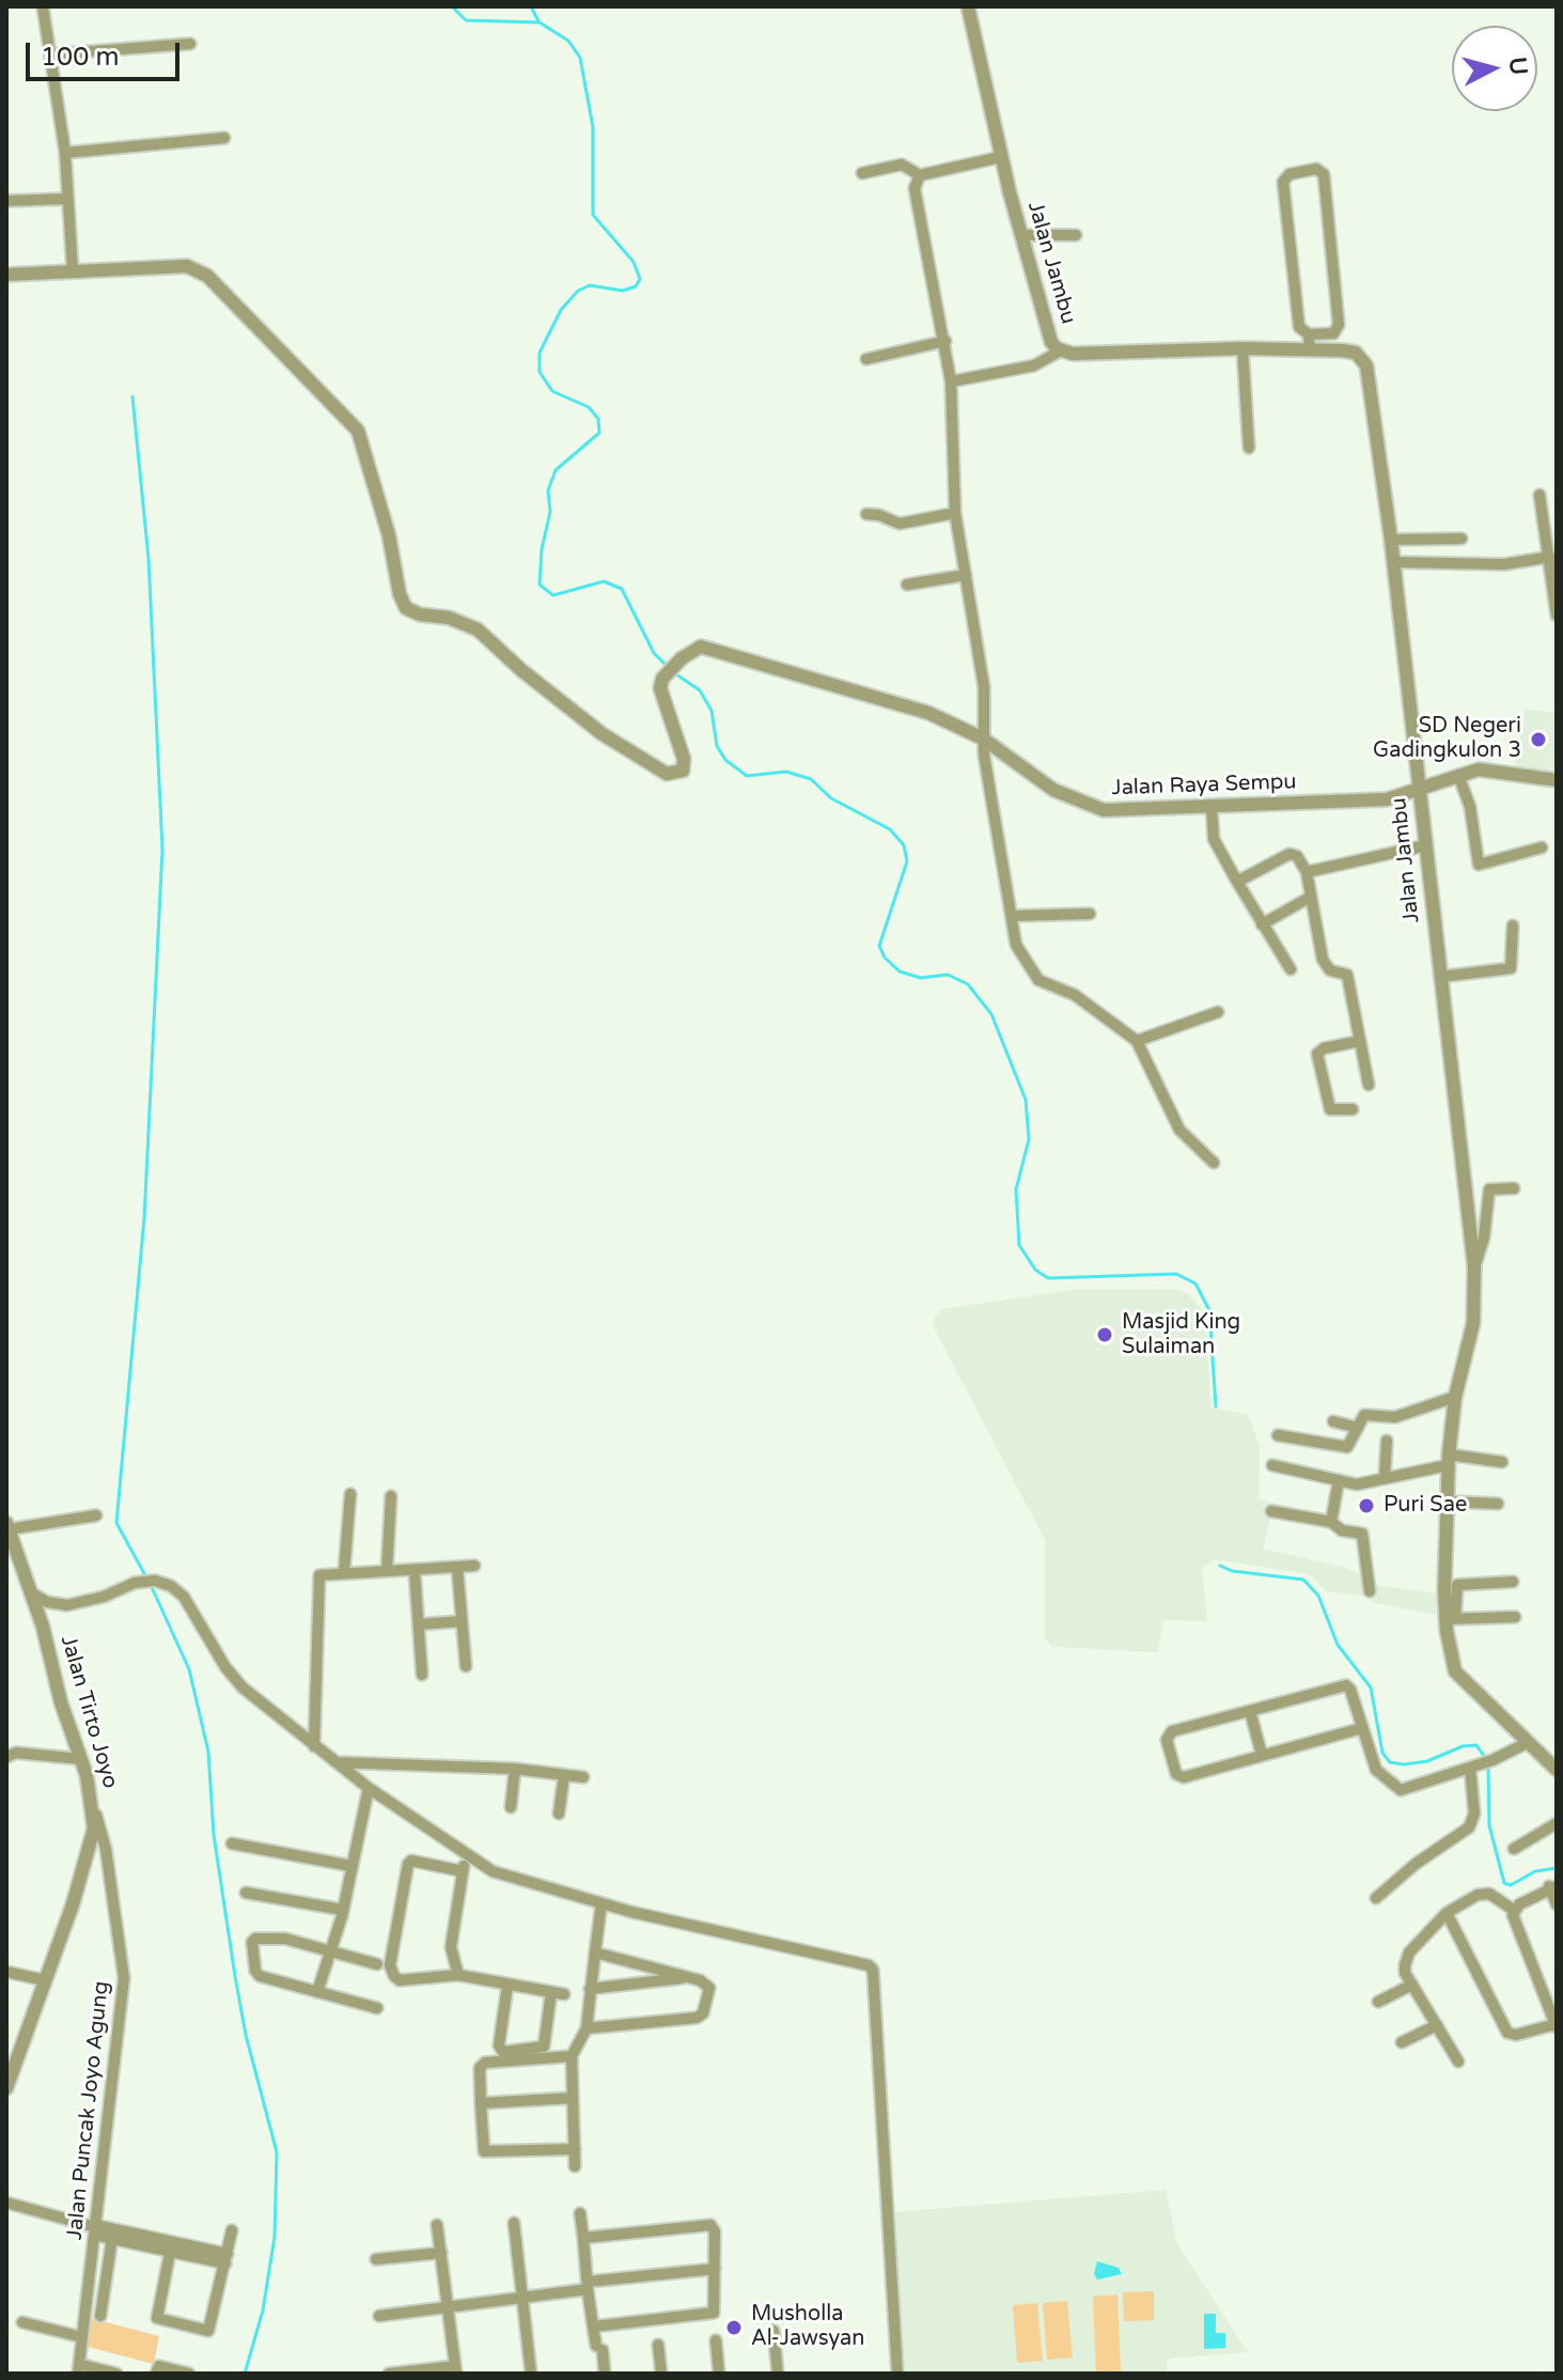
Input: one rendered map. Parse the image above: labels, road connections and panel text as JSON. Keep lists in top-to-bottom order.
{
  "streets": {
    "street": [
      "Jalan Jambu",
      "Jalan Raya Sempu",
      "Jalan Tirto Joyo",
      "Jalan Puncak Joyo Agung"
    ]
  },
  "crossings": [
    ["Jalan Jambu", "Jalan Raya Sempu"],
    ["Jalan Tirto Joyo", "Jalan Puncak Joyo Agung"]
  ],
  "places": [
    "SD Negeri Gadingkulon 3",
    "Masjid King Sulaiman",
    "Puri Sae",
    "Musholla Al-Jawsyan"
  ],
  "scale_bar": "100 m",
  "north": "right"
}
